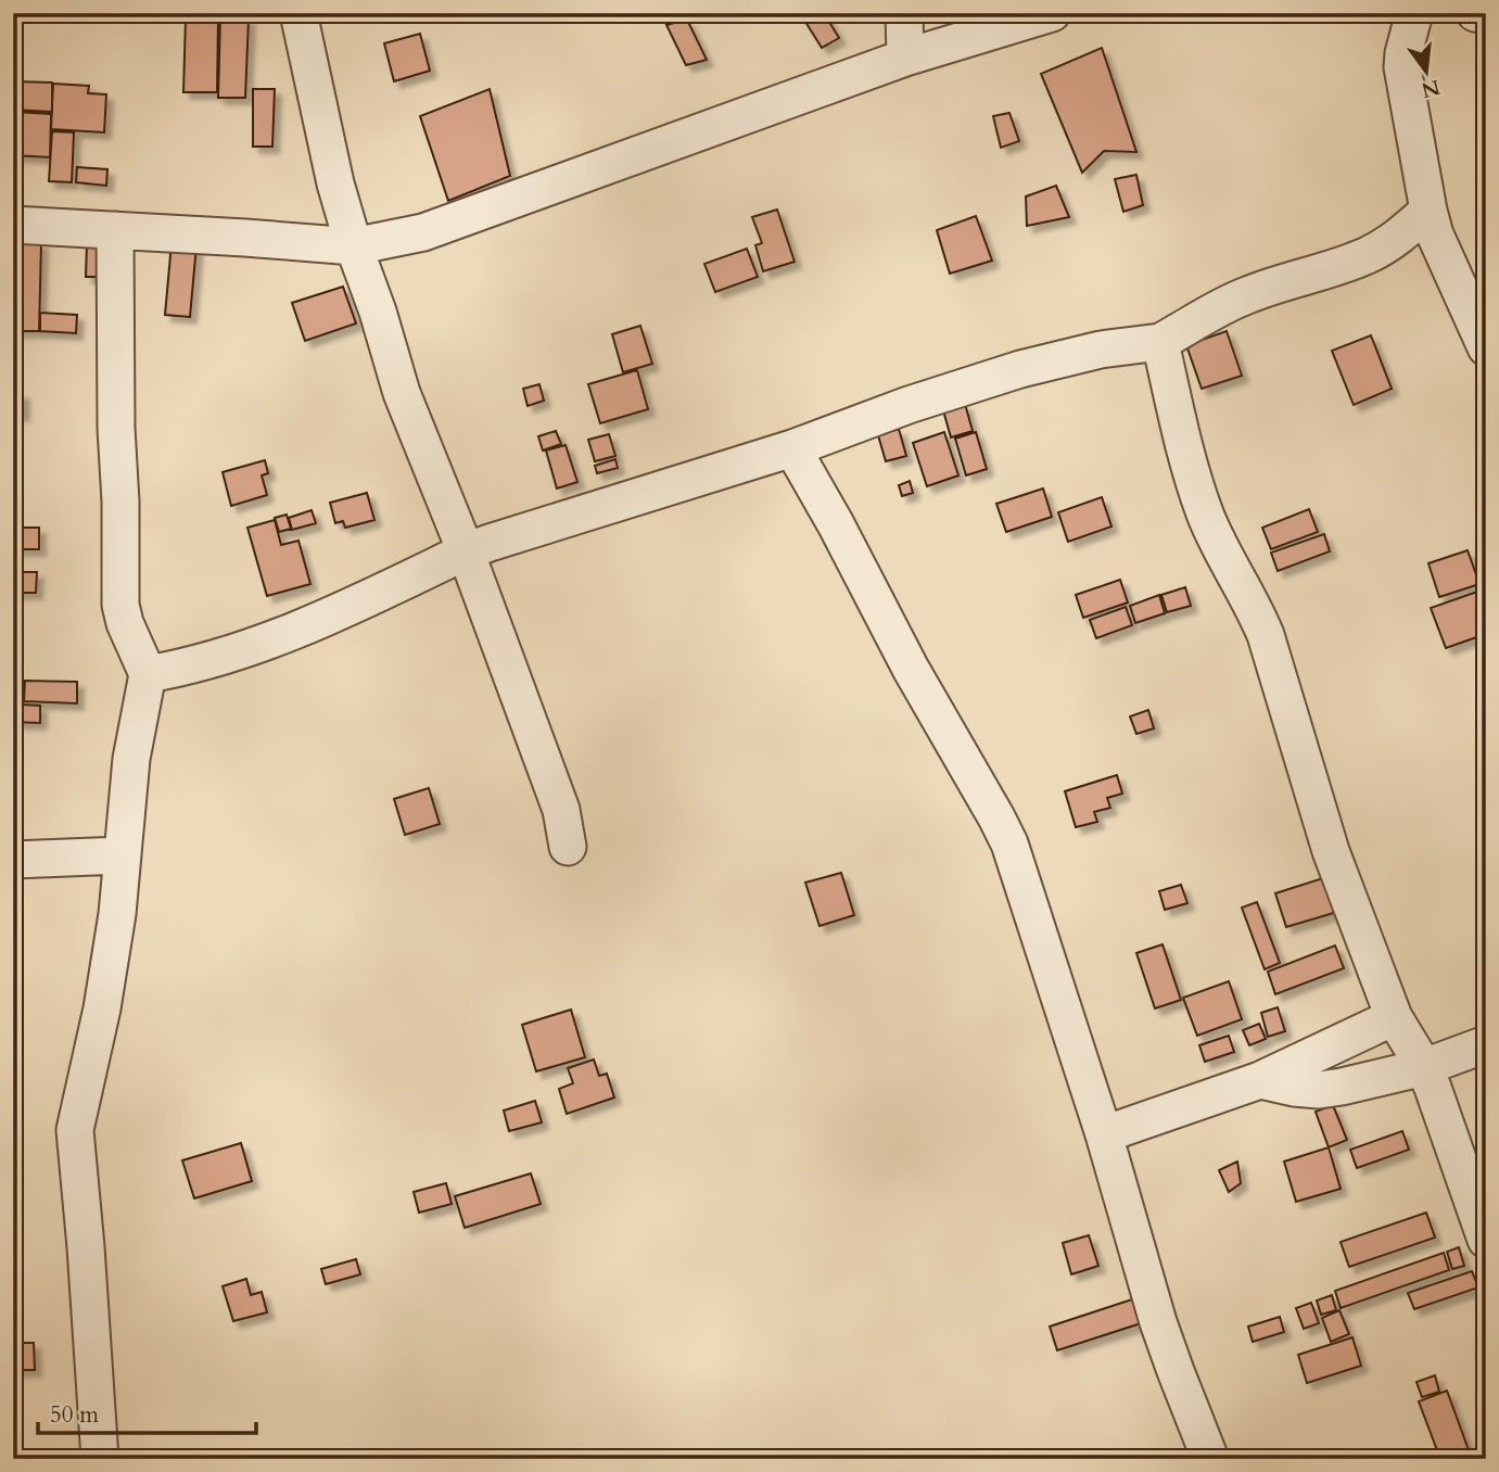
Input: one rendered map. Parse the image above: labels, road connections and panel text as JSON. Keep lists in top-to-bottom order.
{
  "scale_bar": "50 m",
  "north": "bottom"
}
